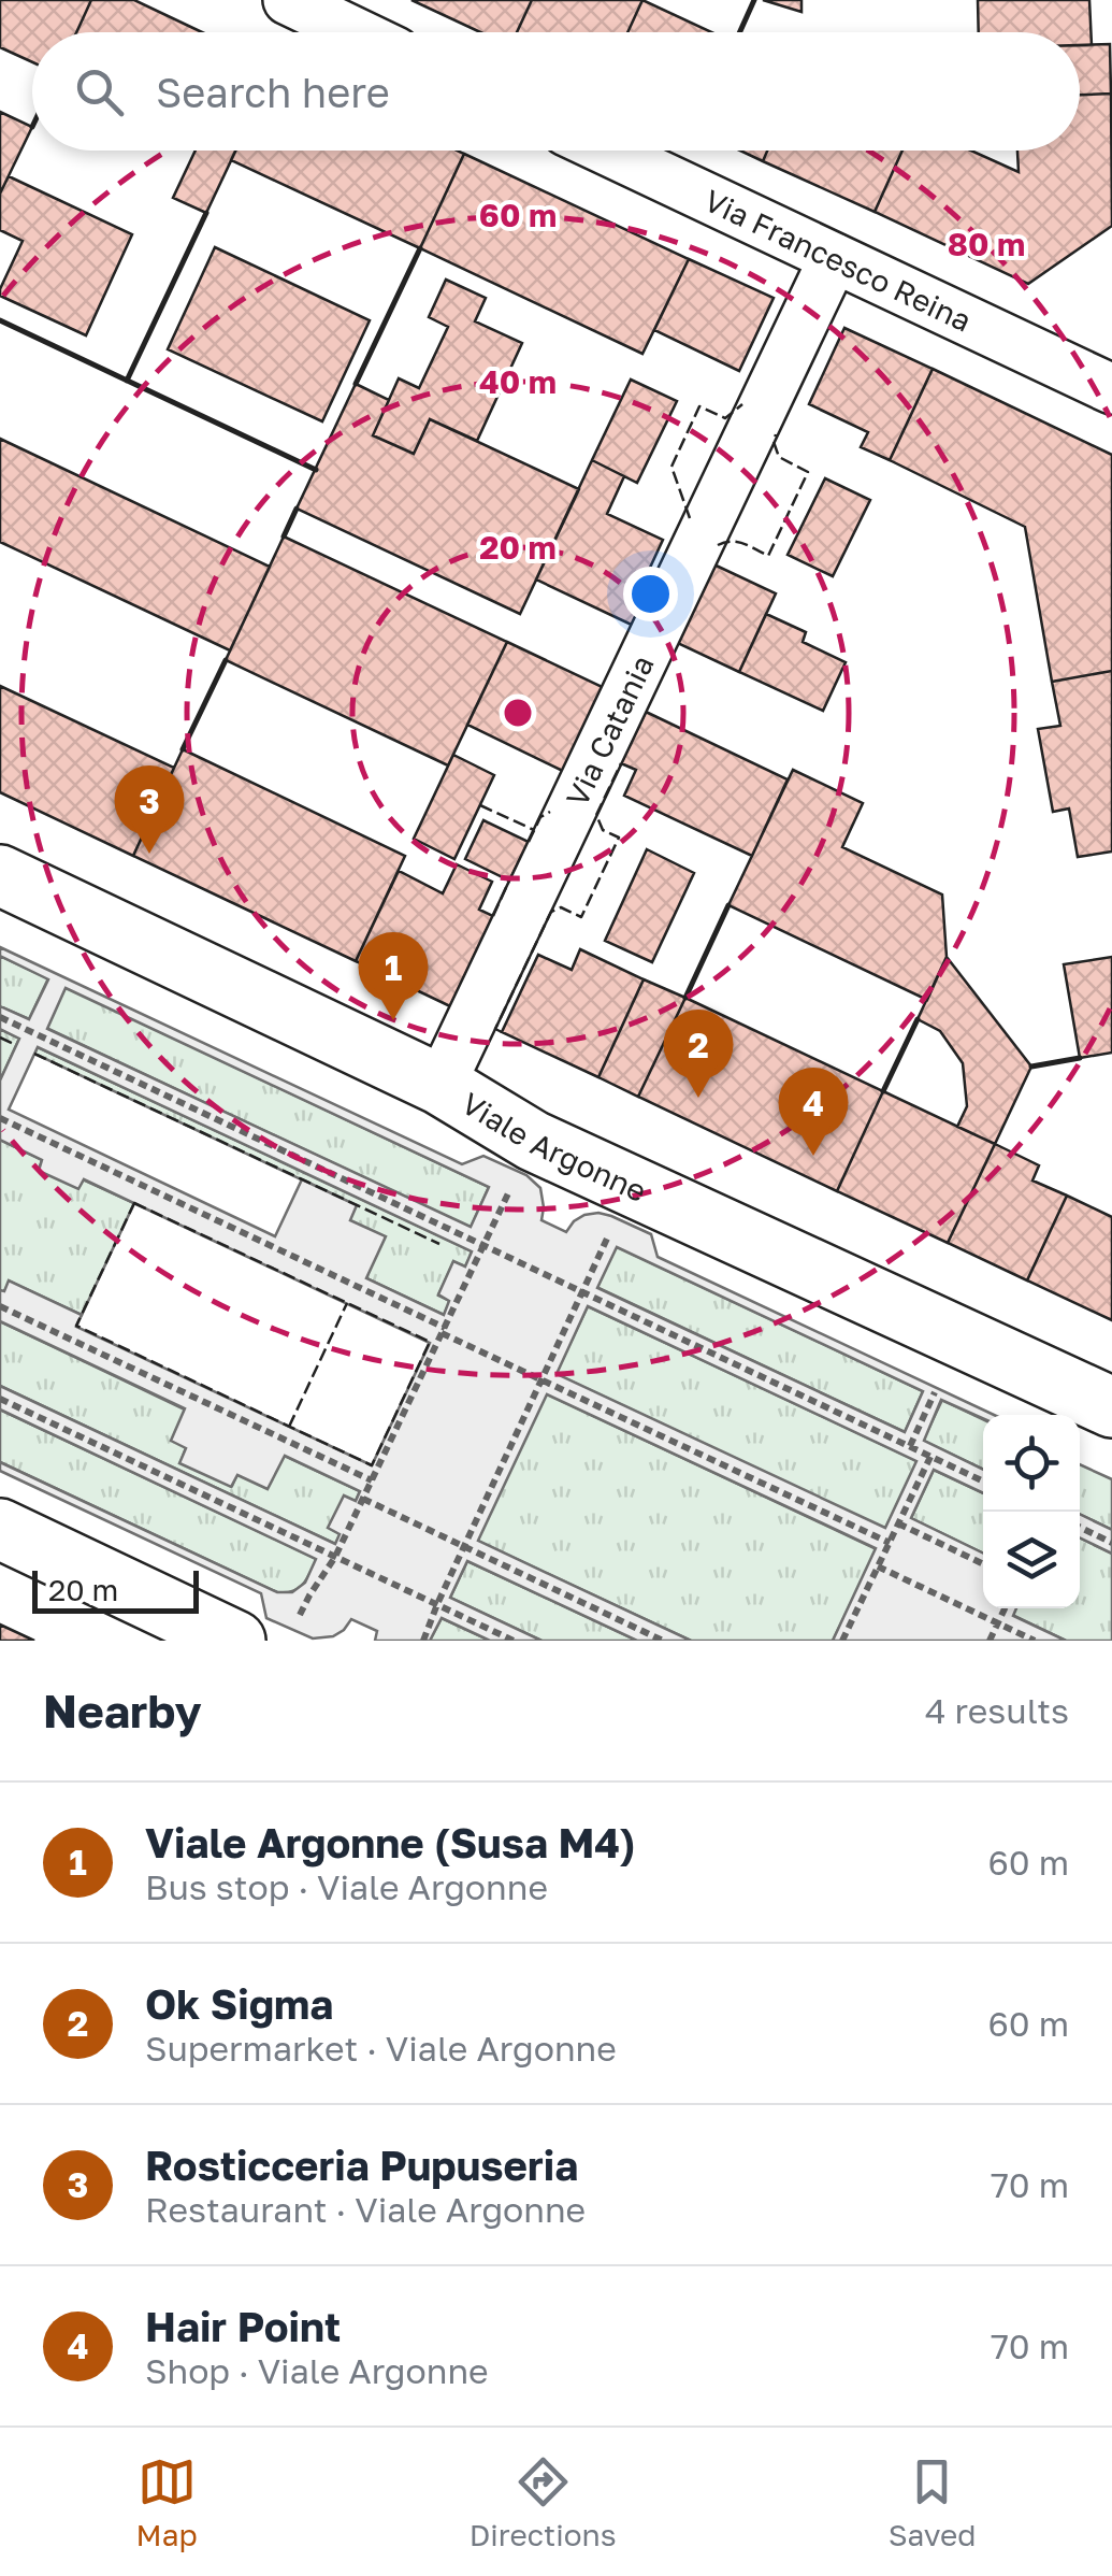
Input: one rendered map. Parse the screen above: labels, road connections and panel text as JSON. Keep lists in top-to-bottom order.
{
  "streets": {
    "street": ["Via Francesco Reina", "Via Catania", "Viale Argonne"]
  },
  "crossings": [
    ["Via Francesco Reina", "Via Catania"],
    ["Via Catania", "Viale Argonne"]
  ],
  "scale_bar": "20 m",
  "page": {
    "search": "Search here",
    "pins": [
      "3",
      "1",
      "2",
      "4"
    ],
    "scale": "20 m",
    "heading": ["Nearby", "4 results"],
    "list": [
      {
        "mark": "1",
        "name": "Viale Argonne (Susa M4)",
        "note": "Bus stop · Viale Argonne",
        "value": "60 m"
      },
      {
        "mark": "2",
        "name": "Ok Sigma",
        "note": "Supermarket · Viale Argonne",
        "value": "60 m"
      },
      {
        "mark": "3",
        "name": "Rosticceria Pupuseria",
        "note": "Restaurant · Viale Argonne",
        "value": "70 m"
      },
      {
        "mark": "4",
        "name": "Hair Point",
        "note": "Shop · Viale Argonne",
        "value": "70 m"
      }
    ],
    "nav": ["Map", "Directions", "Saved"]
  },
  "rings": [
    "60 m",
    "80 m",
    "40 m",
    "20 m"
  ]
}
